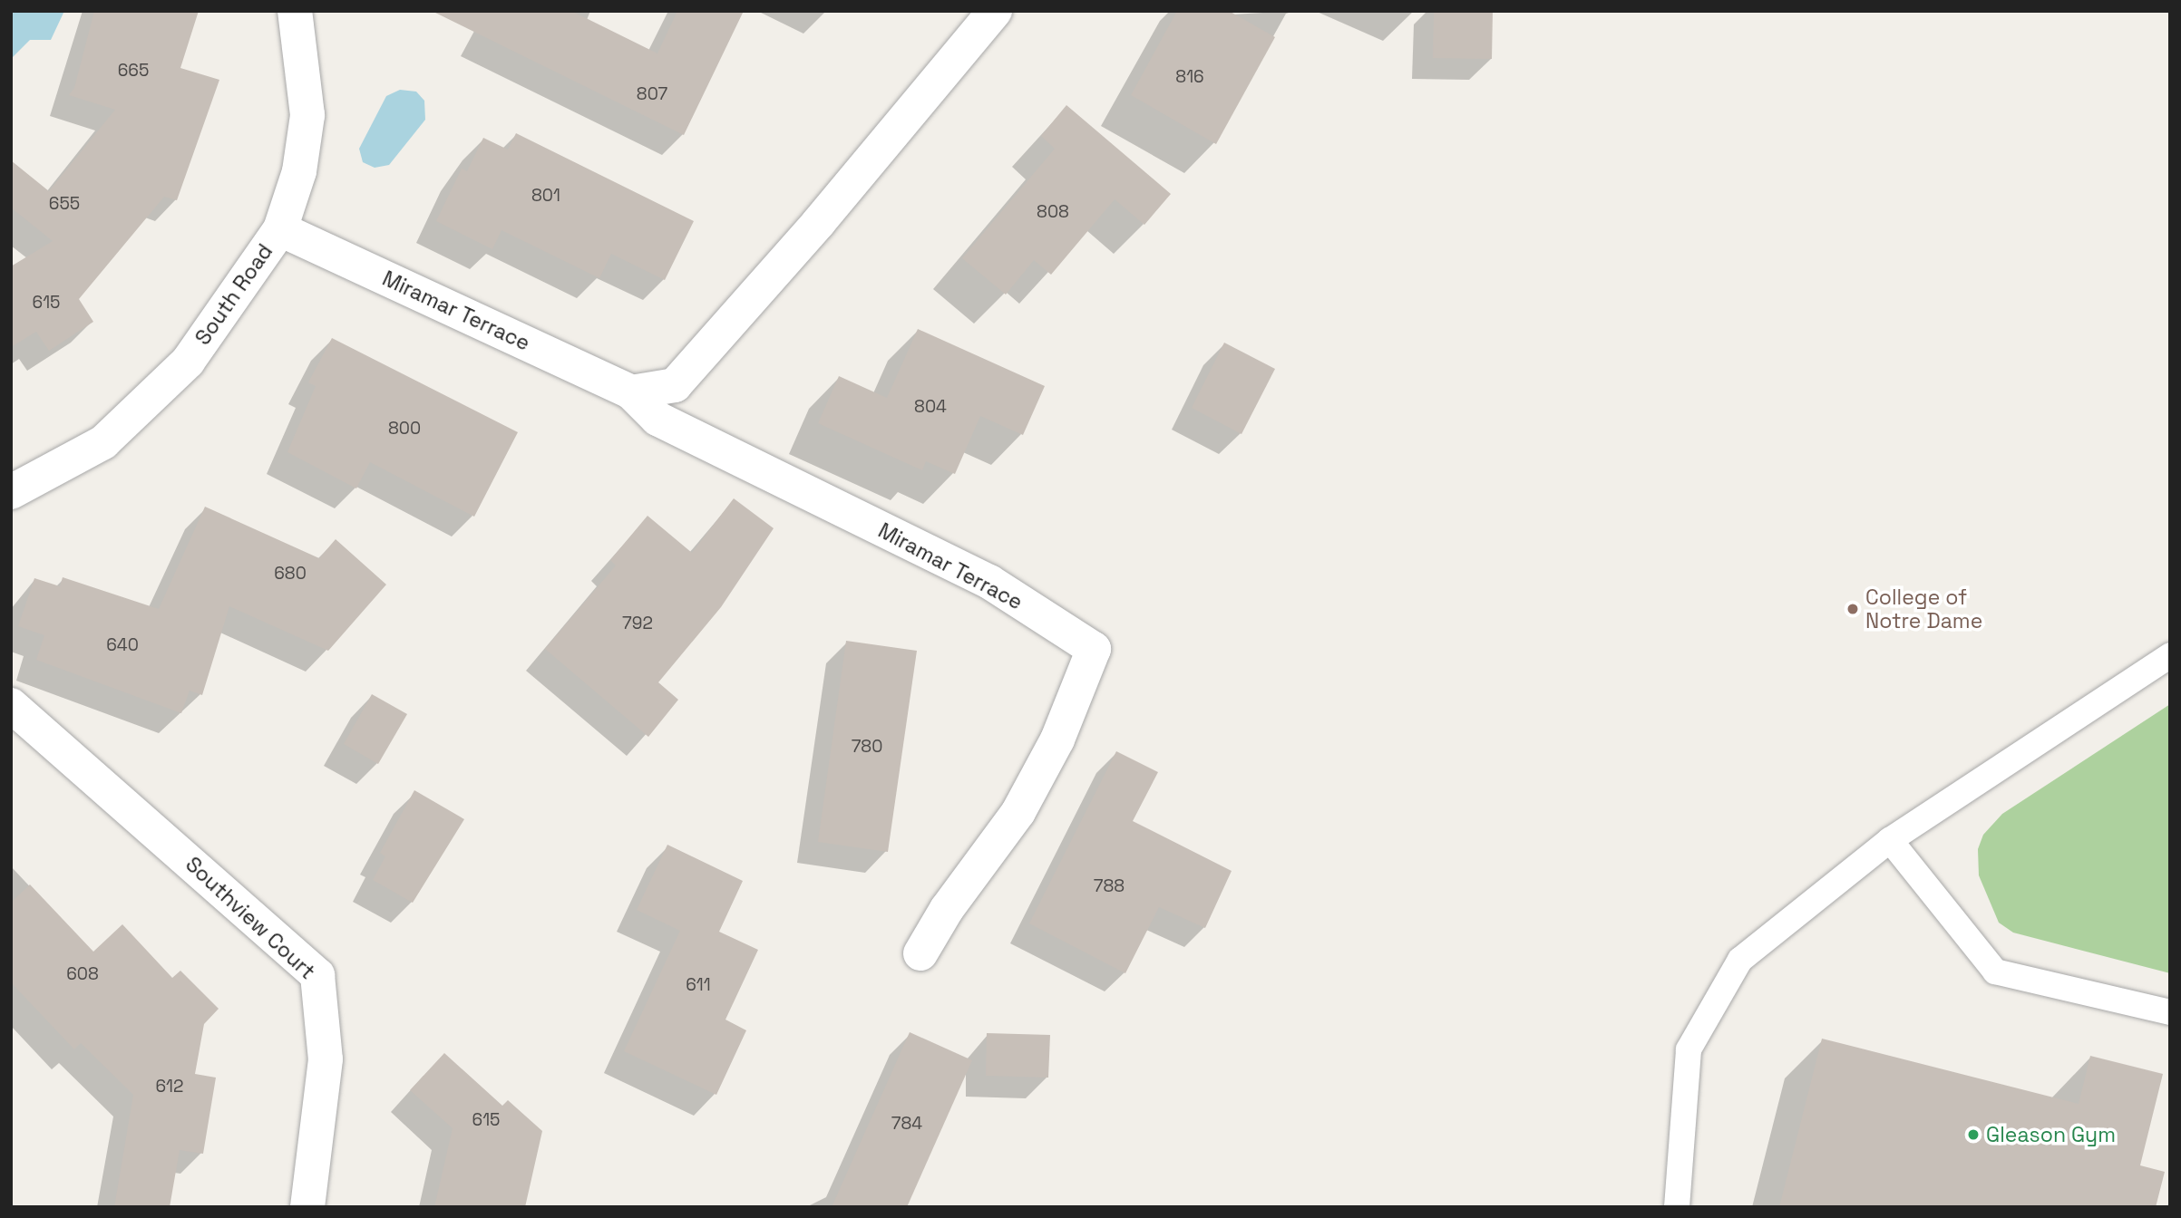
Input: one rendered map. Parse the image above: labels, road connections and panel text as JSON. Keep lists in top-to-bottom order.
{
  "streets": {
    "street": ["South Road", "Miramar Terrace", "Southview Court"]
  },
  "crossings": [
    ["South Road", "Miramar Terrace"]
  ],
  "places": ["College of Notre Dame", "Gleason Gym"],
  "house_numbers": [
    "665",
    "816",
    "807",
    "801",
    "655",
    "808",
    "615",
    "804",
    "800",
    "680",
    "792",
    "640",
    "780",
    "788",
    "608",
    "611",
    "612",
    "615",
    "784"
  ]
}
